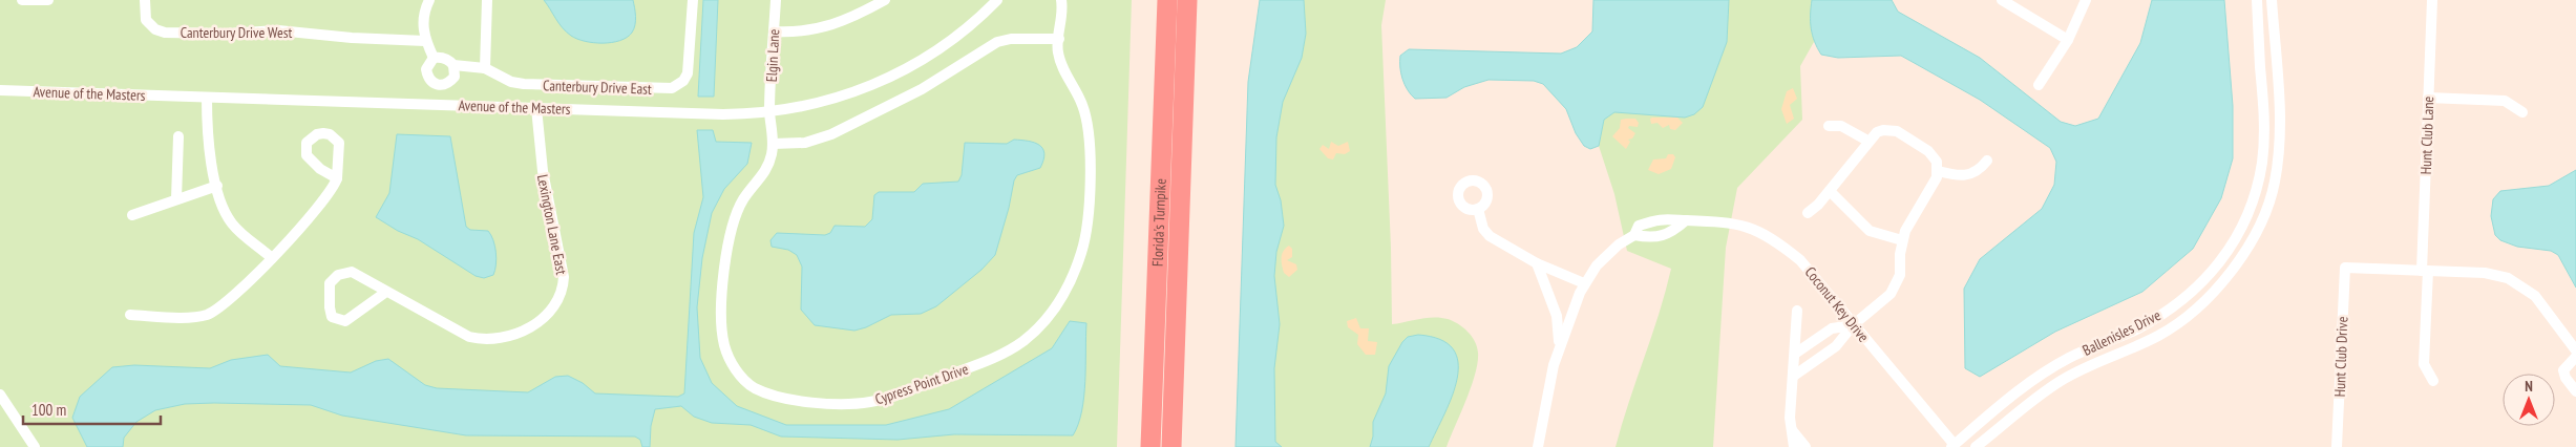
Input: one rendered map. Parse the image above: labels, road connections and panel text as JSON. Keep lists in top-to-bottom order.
{
  "streets": {
    "highway": ["Florida's Turnpike"],
    "street": [
      "Canterbury Drive West",
      "Elgin Lane",
      "Canterbury Drive East",
      "Avenue of the Masters",
      "Hunt Club Lane",
      "Lexington Lane East",
      "Coconut Key Drive",
      "Ballenisles Drive",
      "Hunt Club Drive",
      "Cypress Point Drive"
    ]
  },
  "crossings": [
    ["Elgin Lane", "Avenue of the Masters"],
    ["Elgin Lane", "Cypress Point Drive"],
    ["Avenue of the Masters", "Lexington Lane East"],
    ["Avenue of the Masters", "Cypress Point Drive"],
    ["Hunt Club Lane", "Hunt Club Drive"],
    ["Coconut Key Drive", "Ballenisles Drive"]
  ],
  "scale_bar": "100 m",
  "north": "top"
}
